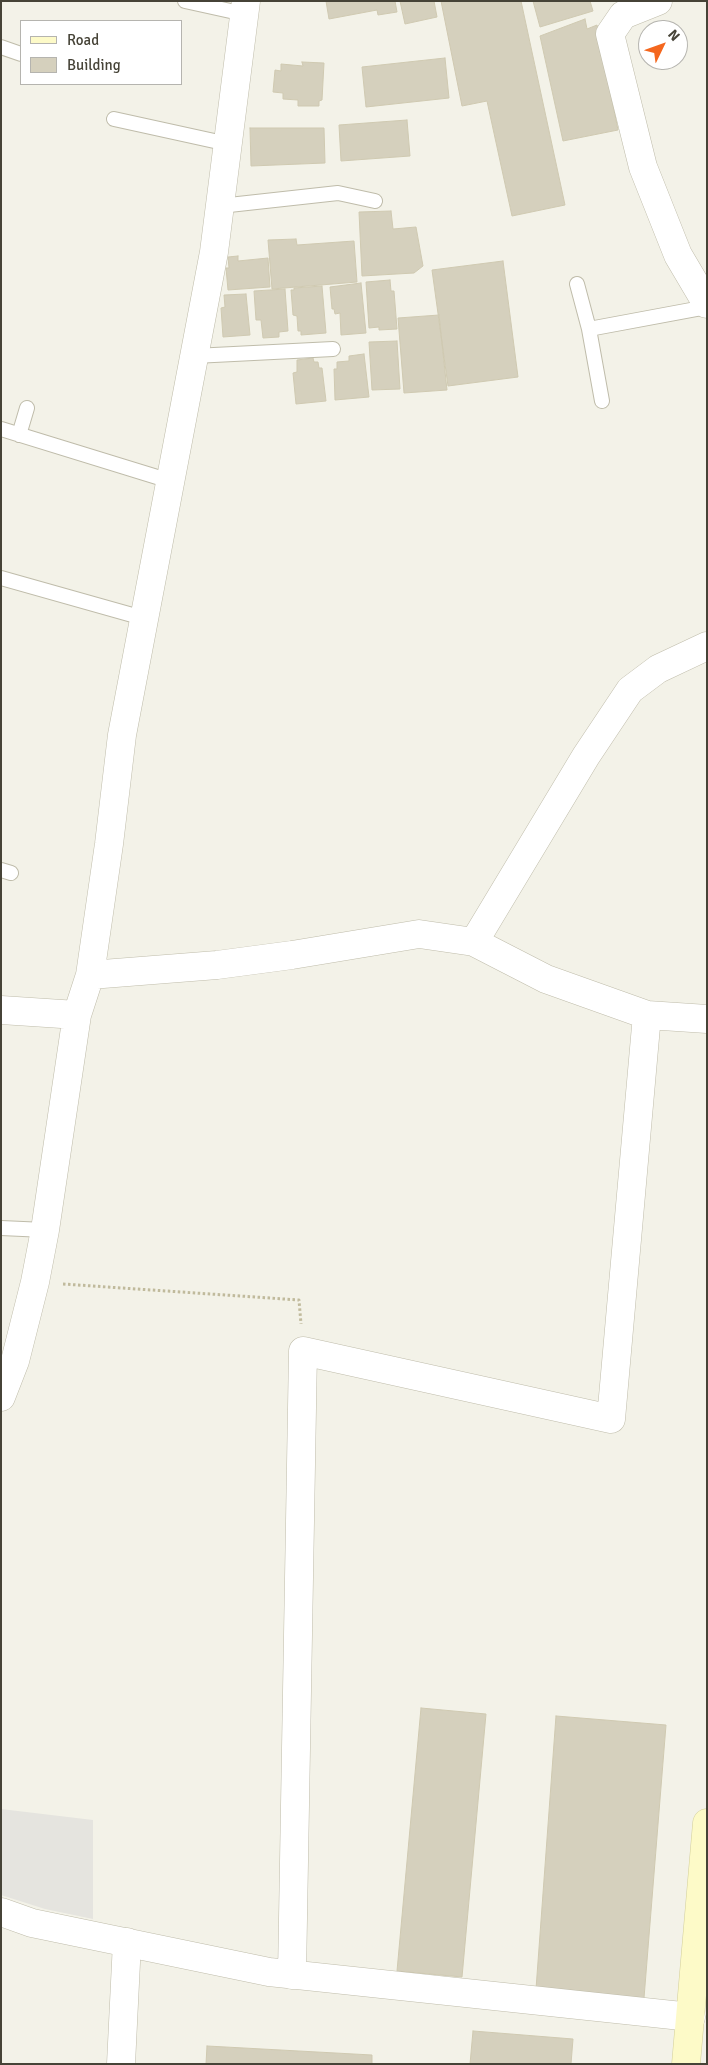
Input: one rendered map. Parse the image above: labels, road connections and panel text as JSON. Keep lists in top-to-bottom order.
{
  "legend": ["Road", "Building"],
  "north": "top right"
}
